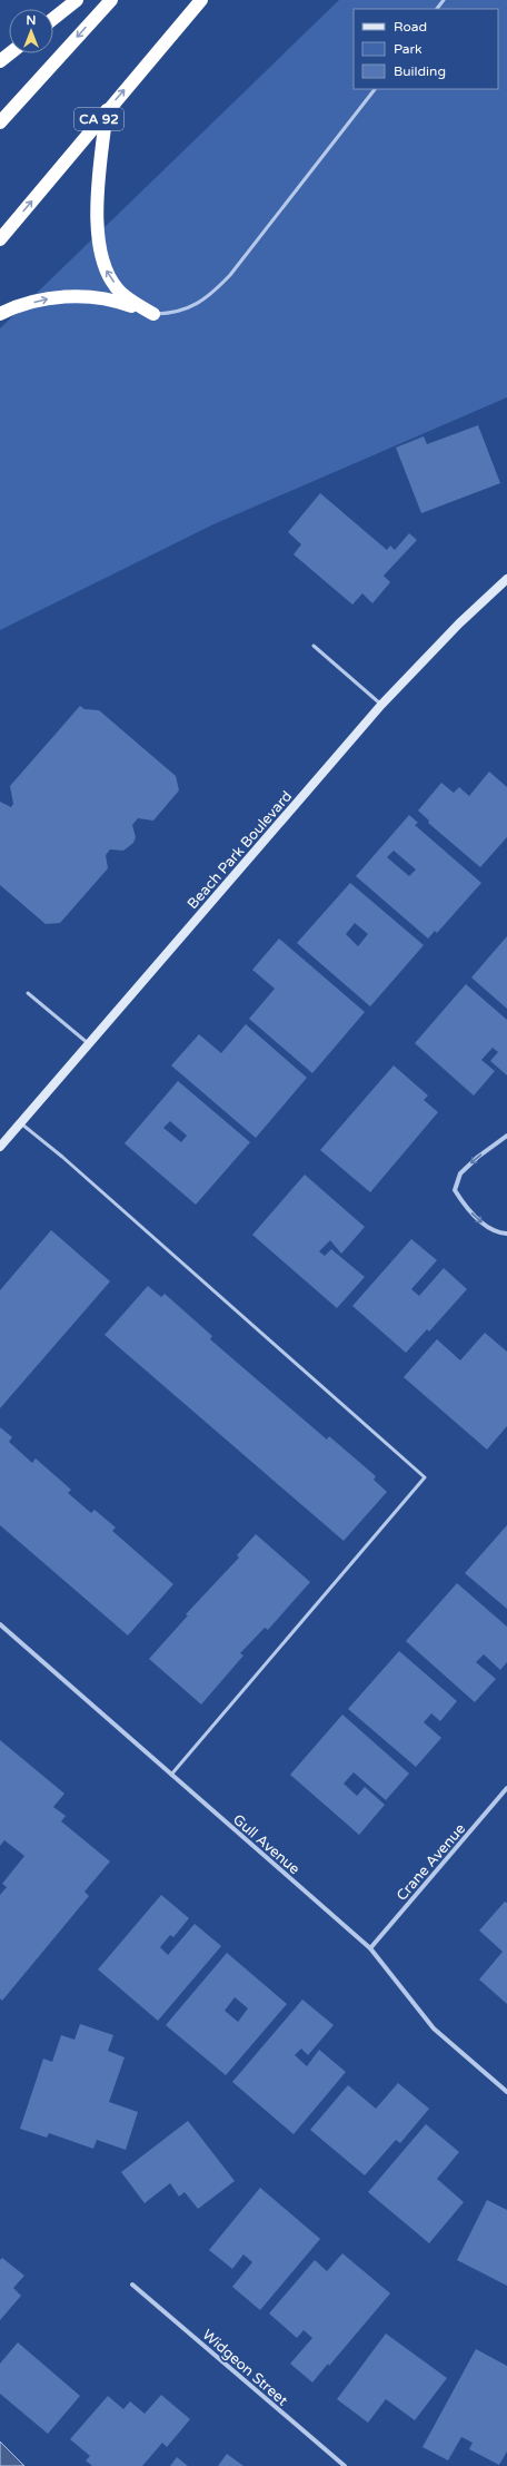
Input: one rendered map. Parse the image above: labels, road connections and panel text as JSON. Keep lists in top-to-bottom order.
{
  "streets": {
    "highway": ["CA 92"],
    "main road": ["Beach Park Boulevard"],
    "street": ["Gull Avenue", "Crane Avenue", "Widgeon Street"]
  },
  "crossings": [
    ["Gull Avenue", "Crane Avenue"]
  ],
  "legend": ["Road", "Park", "Building"],
  "north": "top"
}
